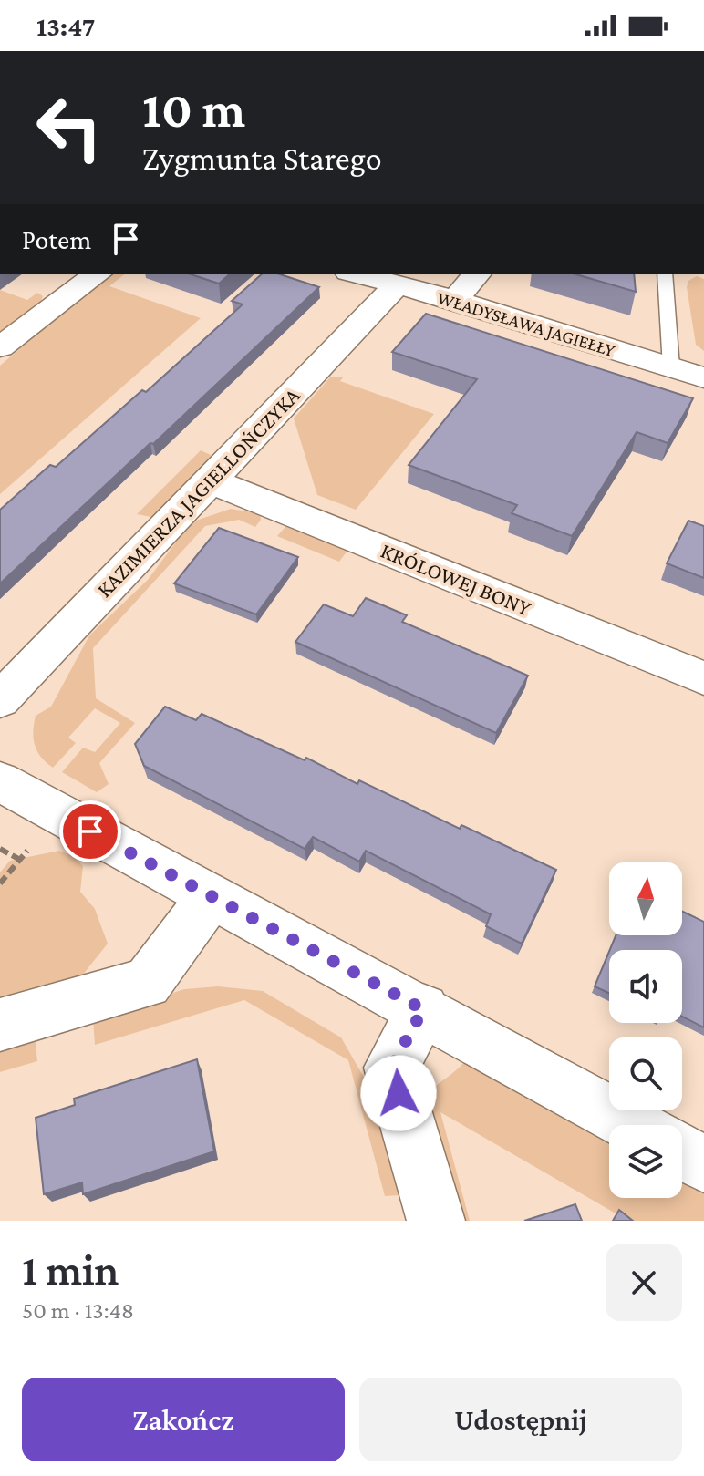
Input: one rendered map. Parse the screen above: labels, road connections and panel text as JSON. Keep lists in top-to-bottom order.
{
  "streets": {
    "street": ["WŁADYSŁAWA JAGIEŁŁY", "KAZIMIERZA JAGIELLOŃCZYKA", "KRÓLOWEJ BONY"]
  },
  "crossings": [
    ["WŁADYSŁAWA JAGIEŁŁY", "KAZIMIERZA JAGIELLOŃCZYKA"],
    ["KAZIMIERZA JAGIELLOŃCZYKA", "KRÓLOWEJ BONY"]
  ],
  "north": "top",
  "page": {
    "status": "13:47",
    "turn": ["10 m", "Zygmunta Starego"],
    "then": "Potem",
    "heading": ["1 min", "50 m · 13:48"],
    "buttons": ["Zakończ", "Udostępnij"]
  }
}
